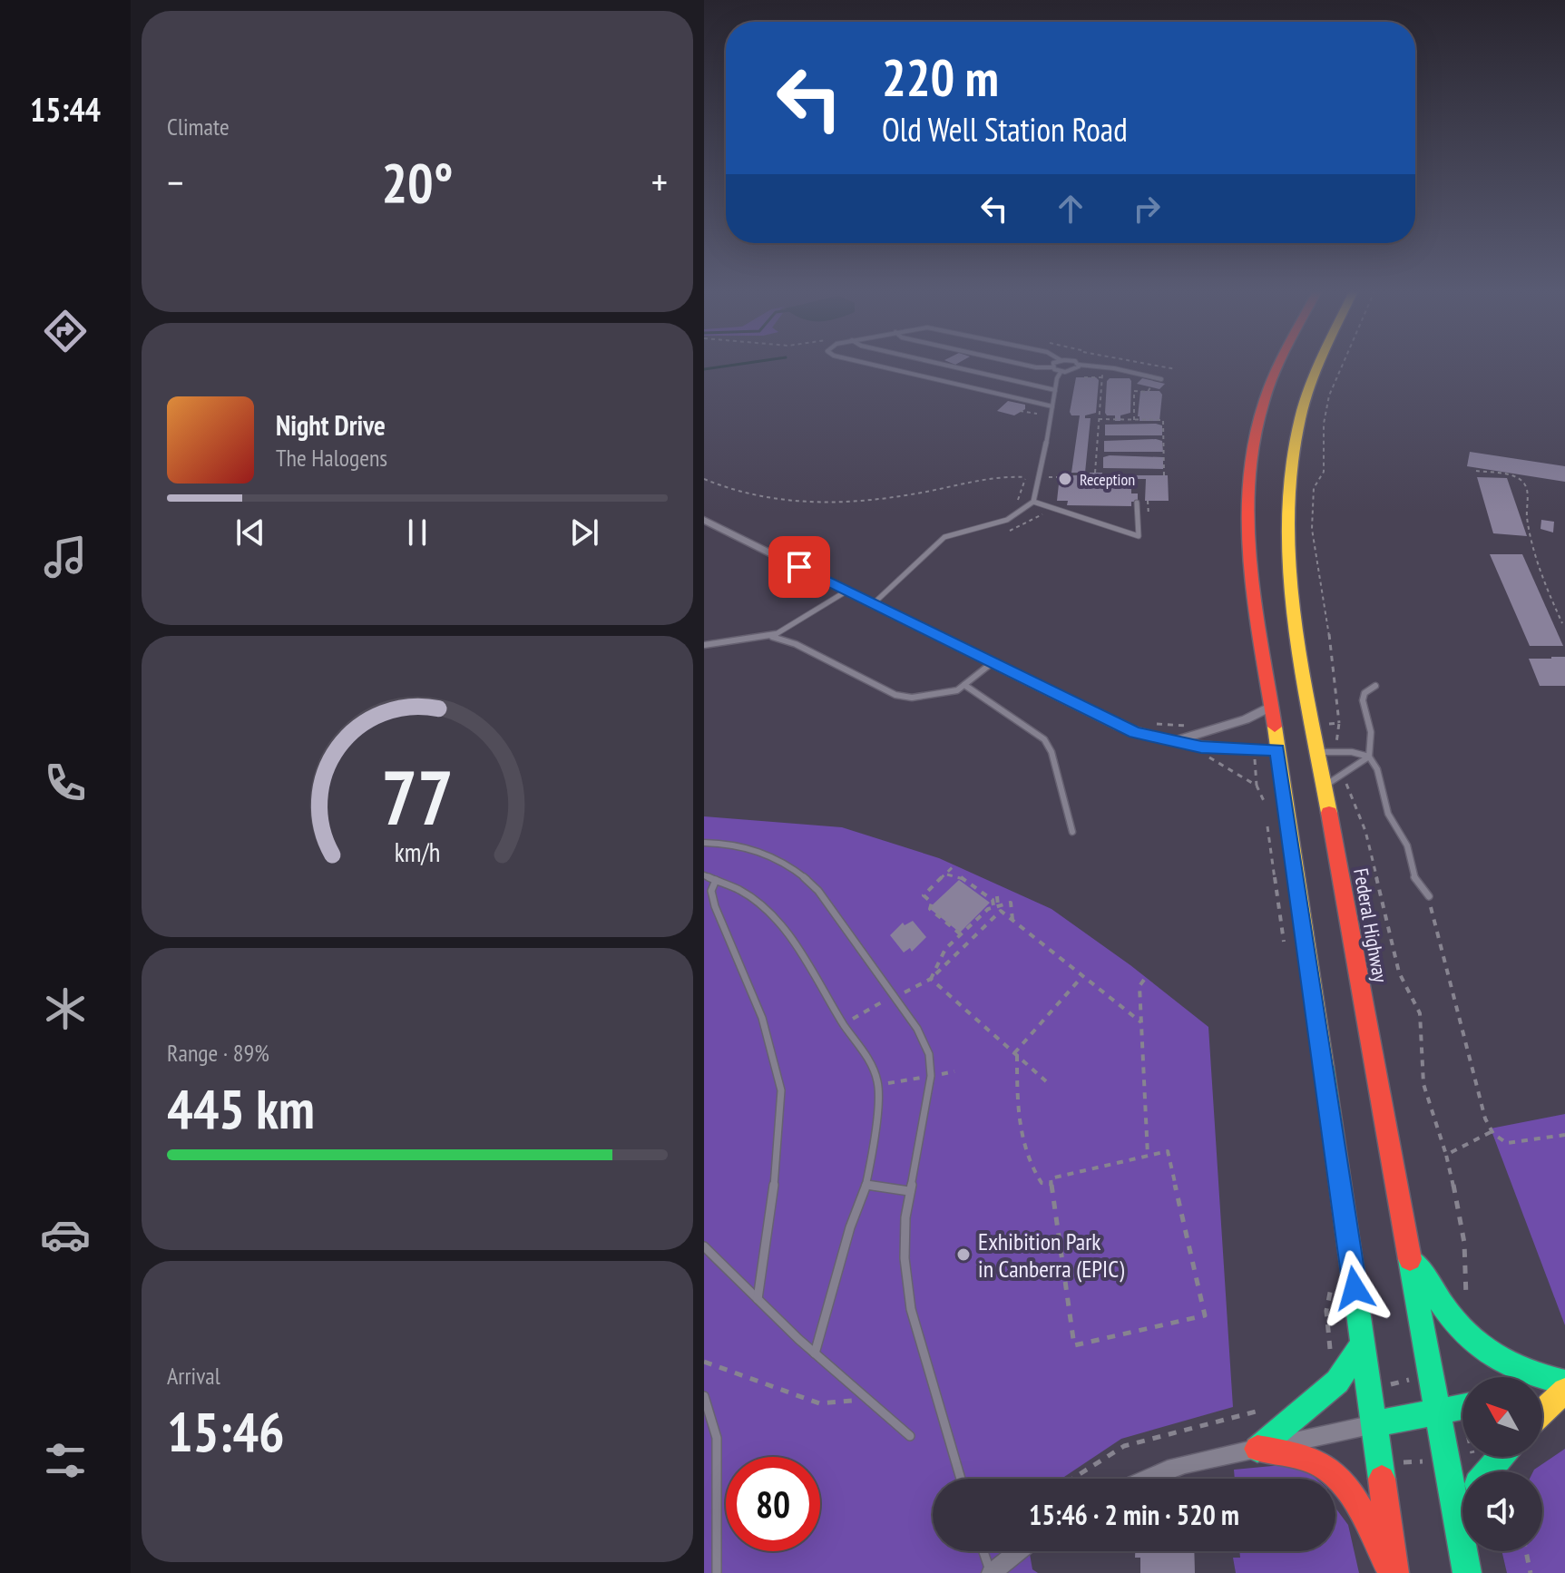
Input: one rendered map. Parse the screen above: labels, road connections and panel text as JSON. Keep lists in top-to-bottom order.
{
  "streets": {
    "main road": ["Federal Highway"]
  },
  "places": ["Reception", "Exhibition Park in Canberra (EPIC)"],
  "north": "top left",
  "page": {
    "tabs": "15:44",
    "tile": [
      "Climate",
      ["Range · 89%", "445 km"],
      ["Arrival", "15:46"]
    ],
    "turn": ["220 m", "Old Well Station Road"],
    "heat": ["−", "20°", "+"],
    "song": ["Night Drive", "The Halogens"],
    "limit": "80",
    "trip": "15:46 · 2 min · 520 m",
    "gauge": ["77", "km/h"]
  }
}
